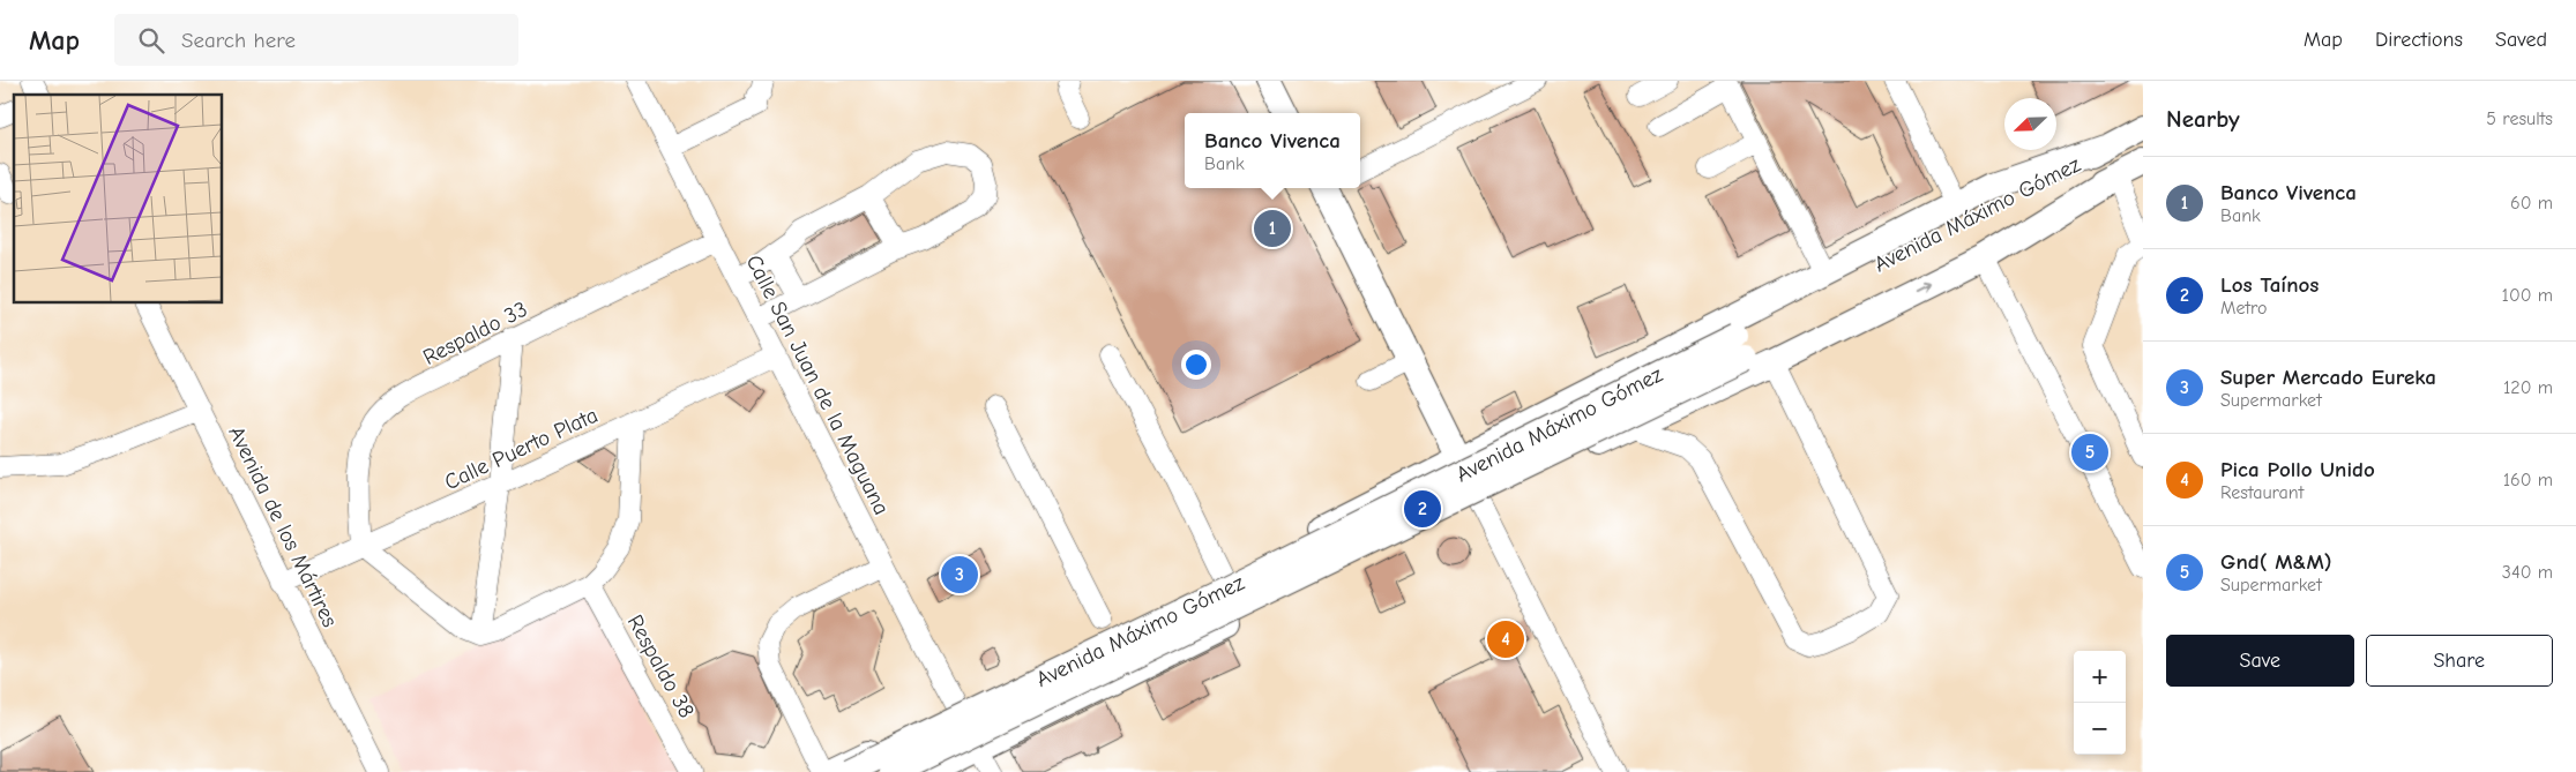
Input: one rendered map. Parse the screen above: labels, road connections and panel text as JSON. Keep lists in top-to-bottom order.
{
  "streets": {
    "main road": ["Avenida Máximo Gómez"],
    "street": [
      "Respaldo 33",
      "Calle San Juan de la Maguana",
      "Calle Puerto Plata",
      "Avenida de los Mártires",
      "Respaldo 38"
    ]
  },
  "crossings": [
    ["Respaldo 33", "Calle San Juan de la Maguana"],
    ["Respaldo 33", "Calle Puerto Plata"],
    ["Calle San Juan de la Maguana", "Calle Puerto Plata"],
    ["Calle Puerto Plata", "Avenida de los Mártires"]
  ],
  "north": "bottom left",
  "page": {
    "header": "Map",
    "search": "Search here",
    "nav": ["Map", "Directions", "Saved"],
    "heading": ["Nearby", "5 results"],
    "popup": ["Banco Vivenca", "Bank"],
    "list": [
      {
        "mark": "1",
        "name": "Banco Vivenca",
        "note": "Bank",
        "value": "60 m"
      },
      {
        "mark": "2",
        "name": "Los Taínos",
        "note": "Metro",
        "value": "100 m"
      },
      {
        "mark": "3",
        "name": "Super Mercado Eureka",
        "note": "Supermarket",
        "value": "120 m"
      },
      {
        "mark": "4",
        "name": "Pica Pollo Unido",
        "note": "Restaurant",
        "value": "160 m"
      },
      {
        "mark": "5",
        "name": "Gnd( M&M)",
        "note": "Supermarket",
        "value": "340 m"
      }
    ],
    "pins": [
      "1",
      "5",
      "2",
      "3",
      "4"
    ],
    "buttons": ["Save", "Share"],
    "map_buttons": ["+", "−"]
  }
}
